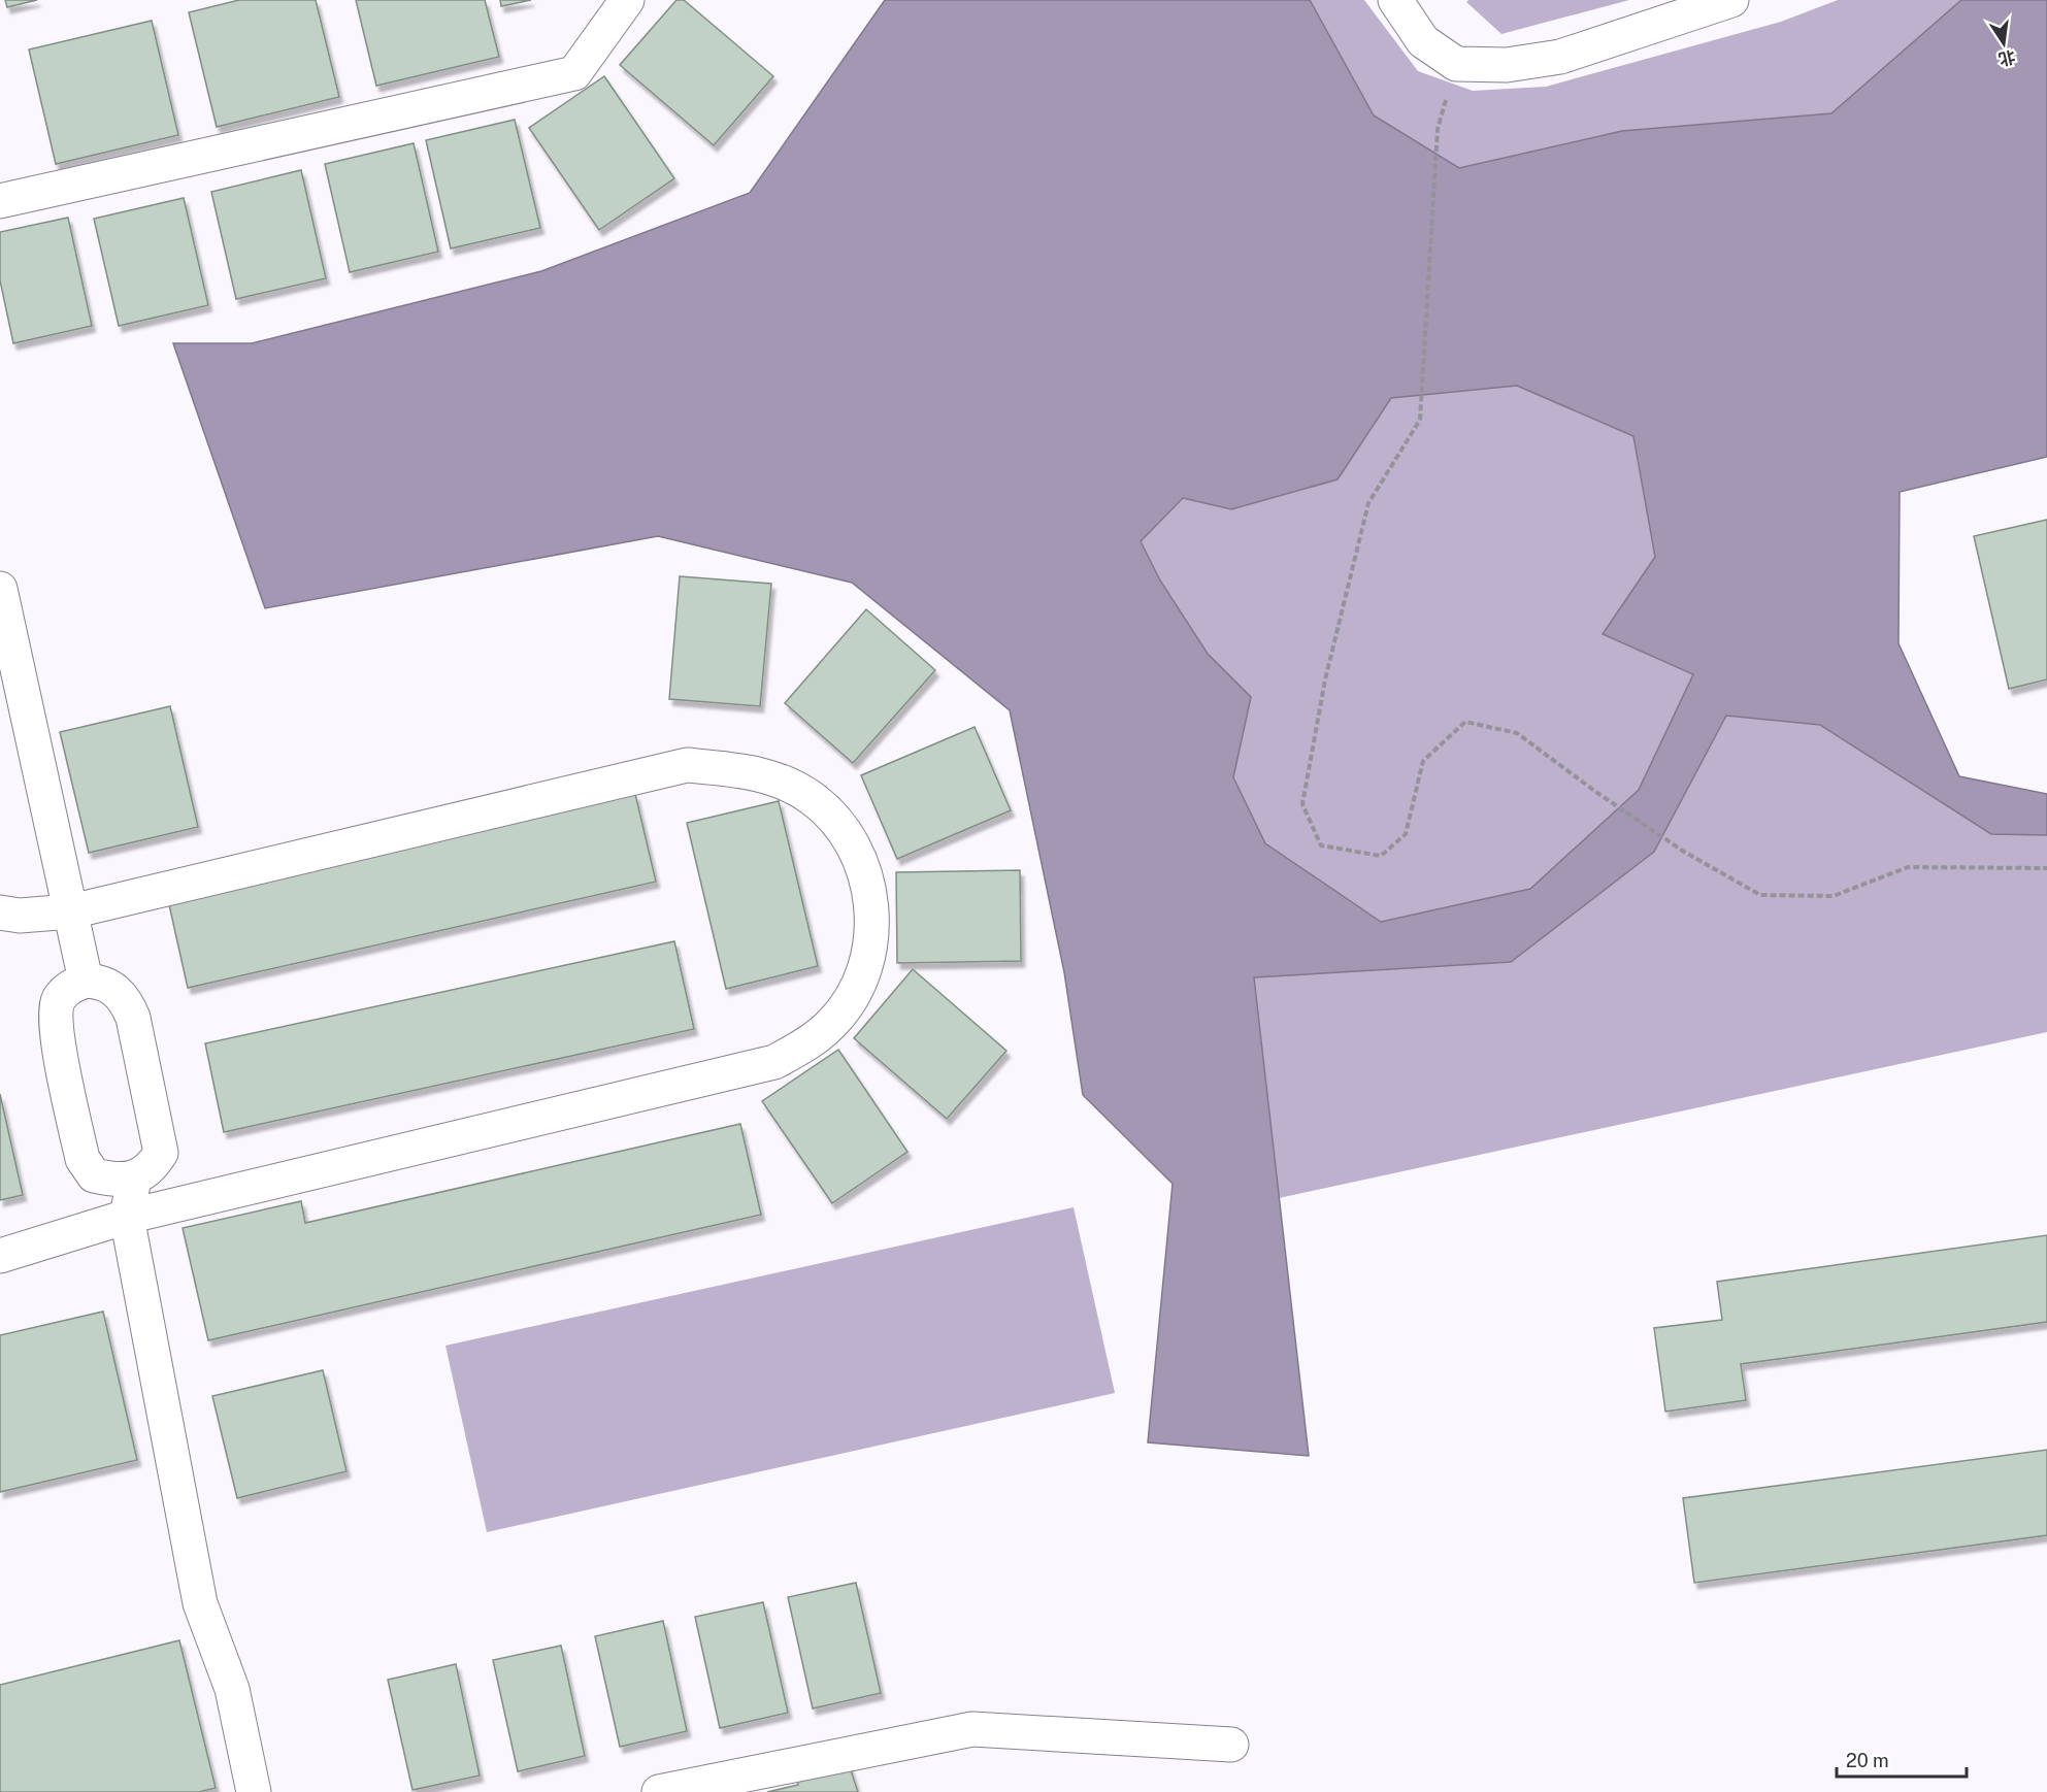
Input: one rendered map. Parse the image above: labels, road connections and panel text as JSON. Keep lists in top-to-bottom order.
{
  "scale_bar": "20 m",
  "north": "bottom"
}
